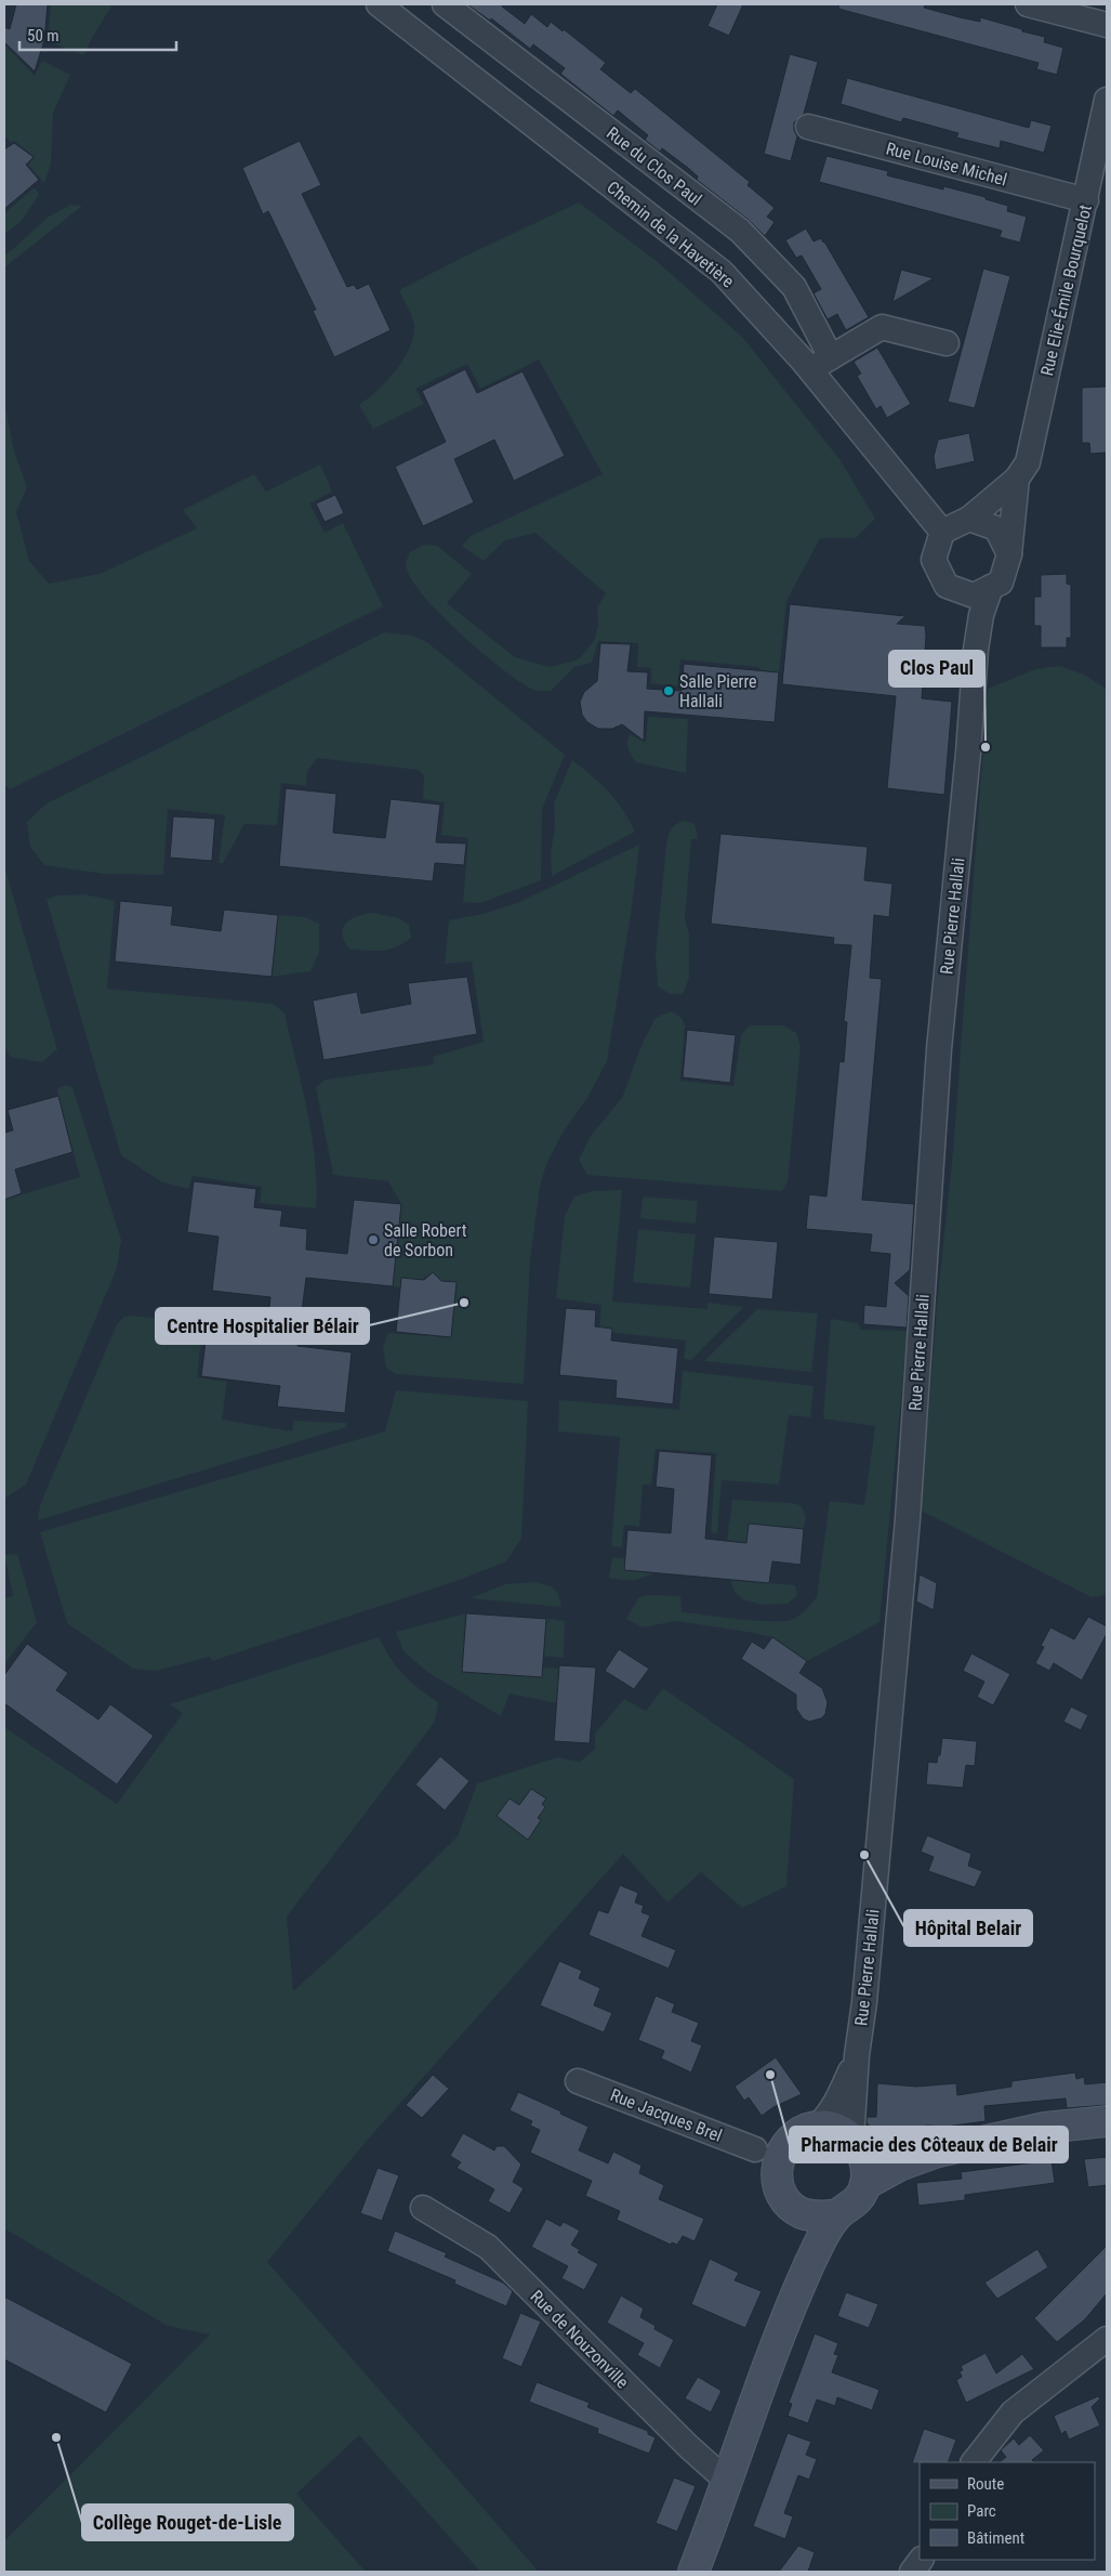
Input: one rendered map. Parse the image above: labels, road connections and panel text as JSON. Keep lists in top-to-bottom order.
{
  "streets": {
    "street": [
      "Rue Louise Michel",
      "Rue du Clos Paul",
      "Chemin de la Havetière",
      "Rue Elie-Émile Bourquelot",
      "Rue Pierre Hallali",
      "Rue Jacques Brel",
      "Rue de Nouzonville"
    ]
  },
  "crossings": [
    ["Rue Louise Michel", "Rue Elie-Émile Bourquelot"],
    ["Chemin de la Havetière", "Rue Elie-Émile Bourquelot"],
    ["Chemin de la Havetière", "Rue Pierre Hallali"],
    ["Rue Elie-Émile Bourquelot", "Rue Pierre Hallali"]
  ],
  "places": [
    "Salle Pierre Hallali",
    "Clos Paul",
    "Salle Robert de Sorbon",
    "Centre Hospitalier Bélair",
    "Hôpital Belair",
    "Pharmacie des Côteaux de Belair",
    "Collège Rouget-de-Lisle"
  ],
  "legend": ["Route", "Parc", "Bâtiment"],
  "scale_bar": "50 m"
}
